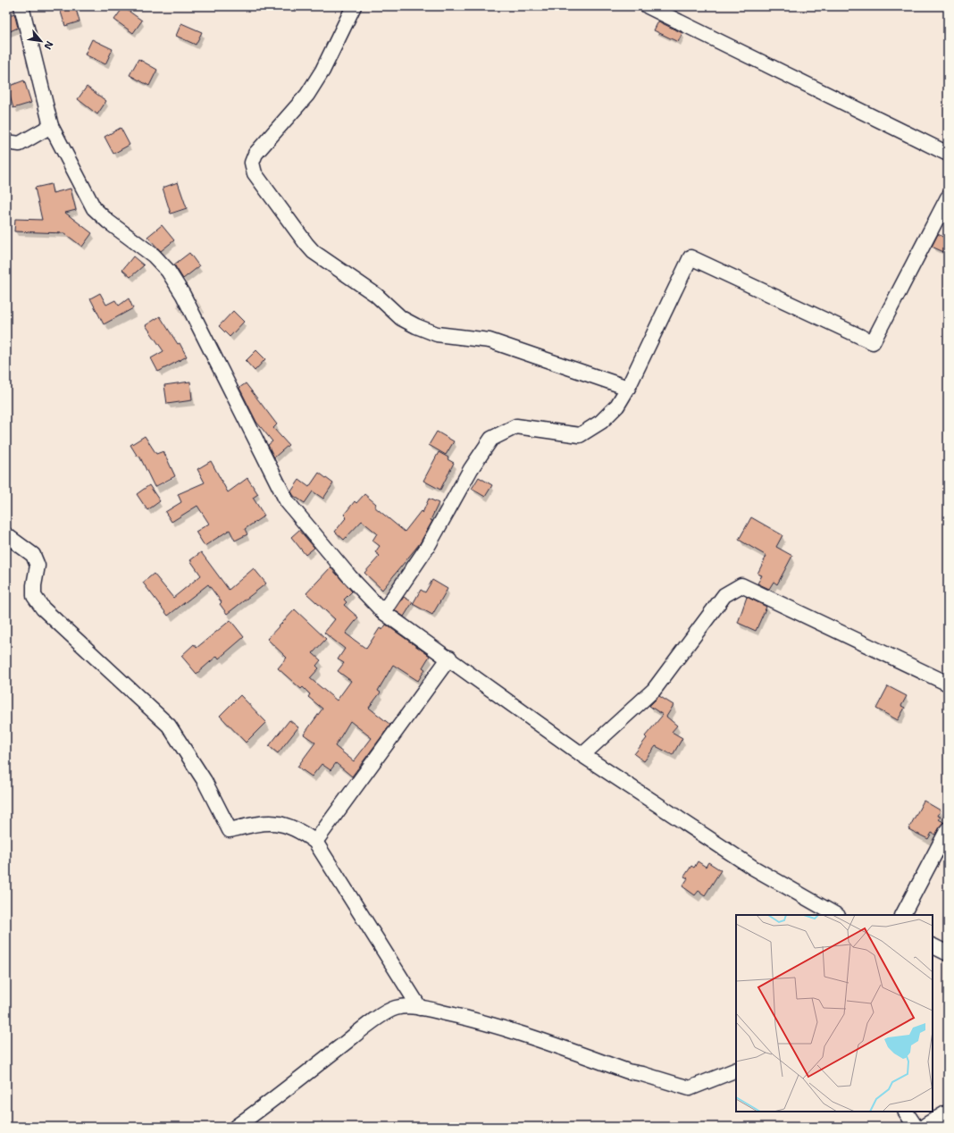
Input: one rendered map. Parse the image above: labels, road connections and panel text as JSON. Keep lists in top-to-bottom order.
{
  "north": "bottom right"
}
